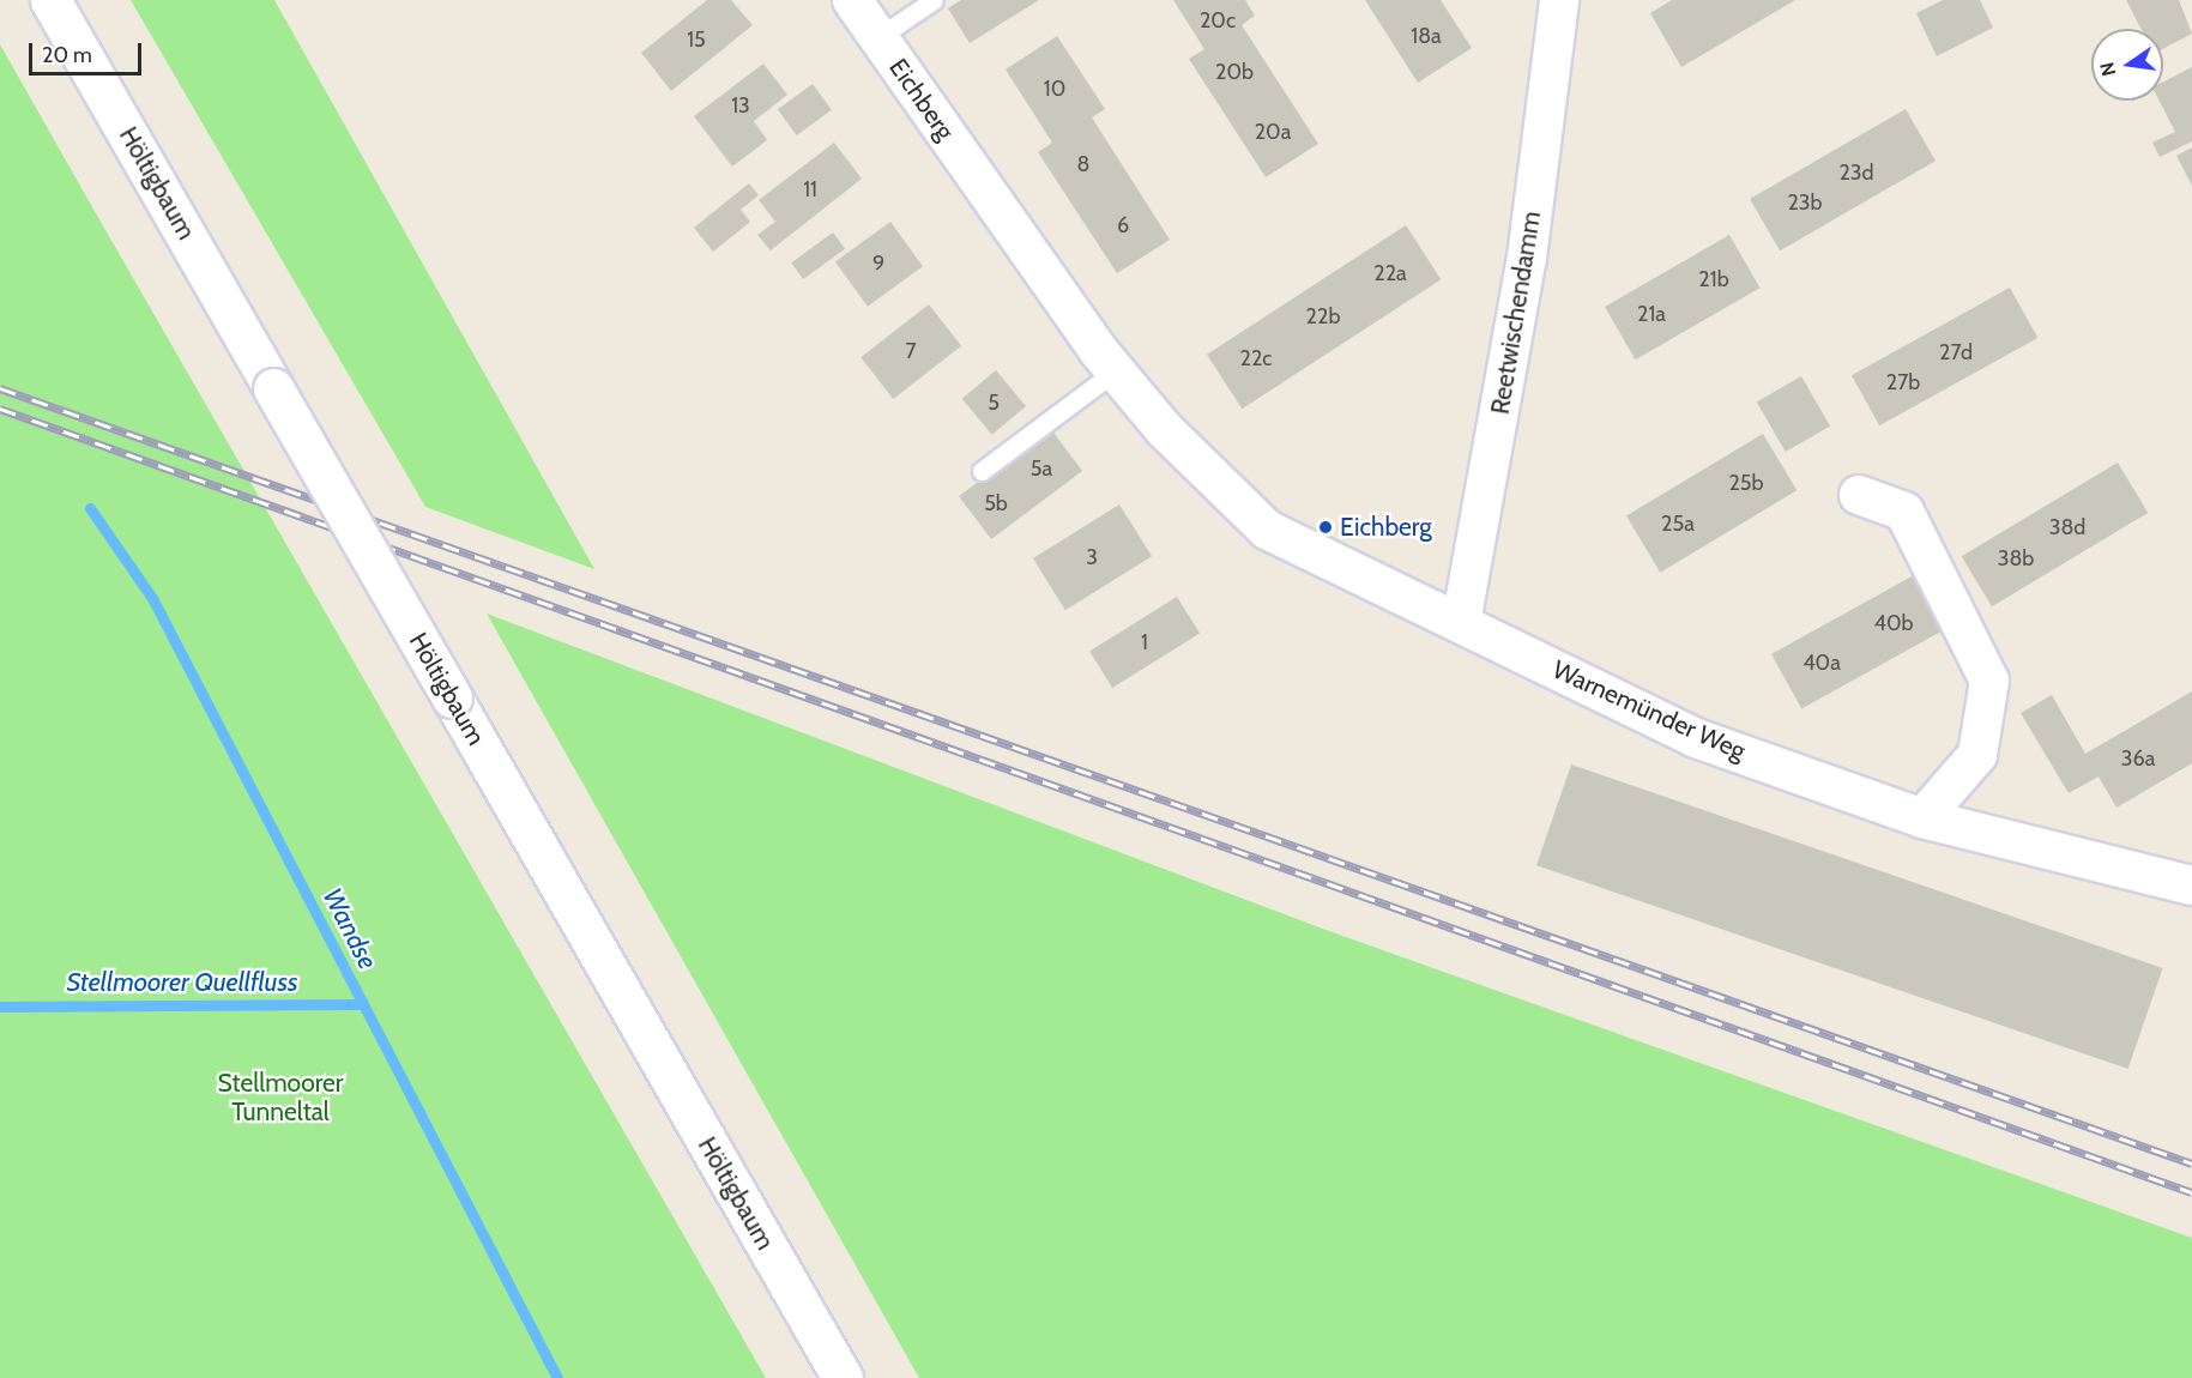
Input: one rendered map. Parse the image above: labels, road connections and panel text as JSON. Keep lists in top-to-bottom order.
{
  "streets": {
    "main road": ["Höltigbaum"],
    "street": ["Eichberg", "Reetwischendamm", "Warnemünder Weg"]
  },
  "crossings": [
    ["Eichberg", "Reetwischendamm"],
    ["Eichberg", "Warnemünder Weg"],
    ["Reetwischendamm", "Warnemünder Weg"]
  ],
  "water": ["Wandse", "Stellmoorer Quellfluss"],
  "parks": ["Stellmoorer Tunneltal"],
  "places": ["Eichberg"],
  "house_numbers": [
    "20c",
    "18a",
    "15",
    "20b",
    "10",
    "13",
    "20a",
    "8",
    "23d",
    "11",
    "23b",
    "6",
    "9",
    "22a",
    "21b",
    "21a",
    "22b",
    "7",
    "27d",
    "22c",
    "27b",
    "5",
    "5a",
    "25b",
    "5b",
    "25a",
    "38d",
    "3",
    "38b",
    "40b",
    "1",
    "40a",
    "36a"
  ],
  "scale_bar": "20 m",
  "north": "left"
}
